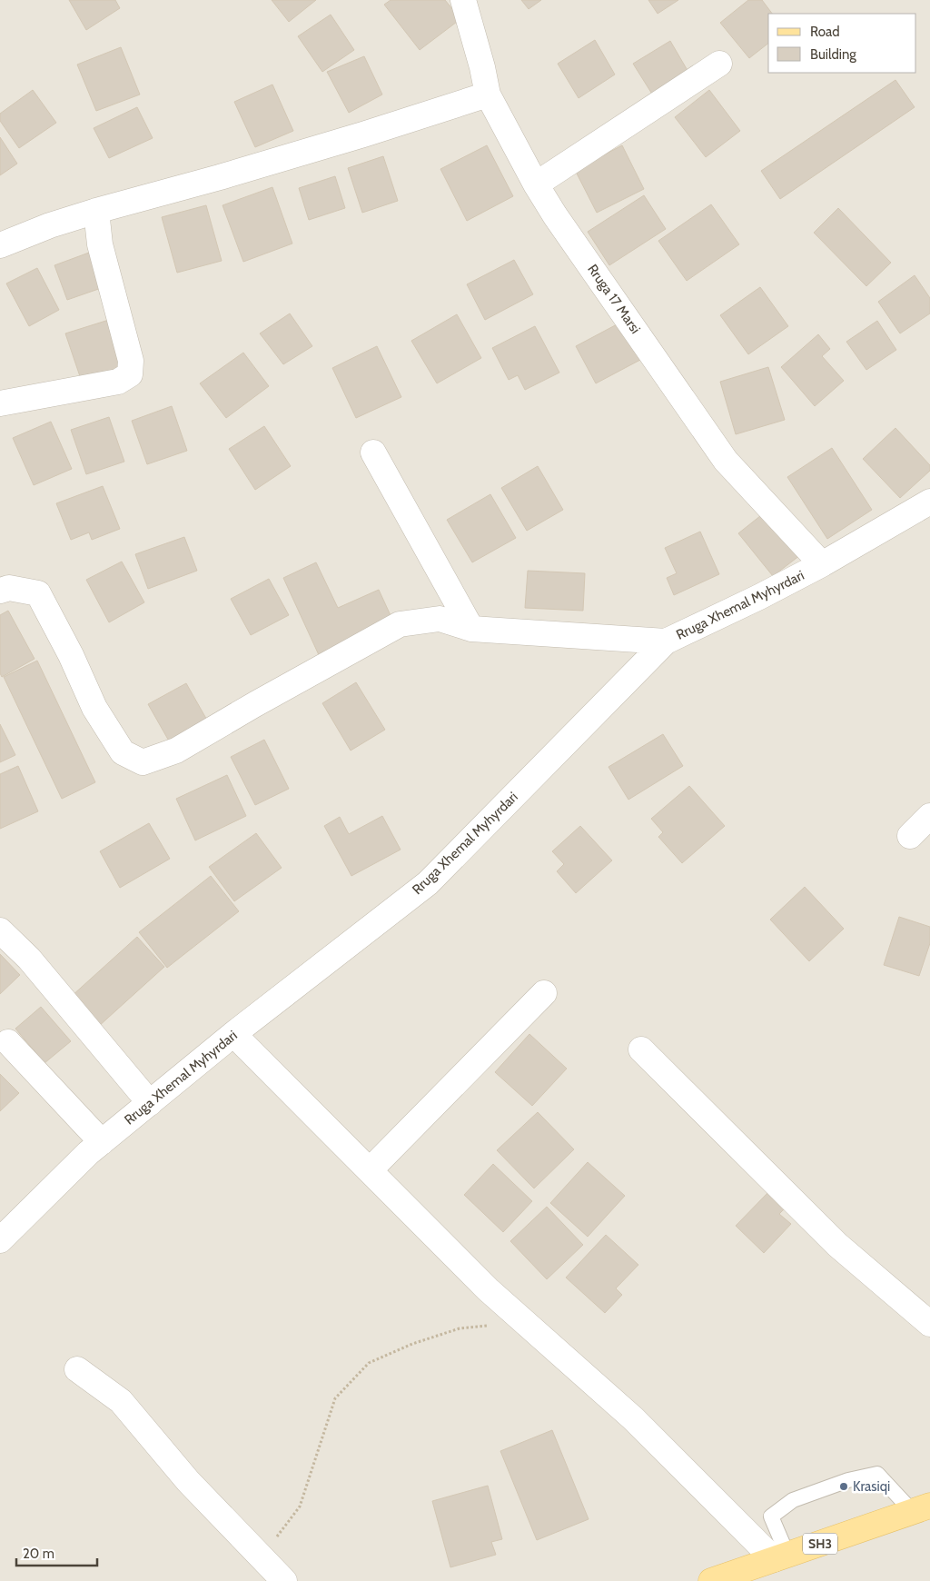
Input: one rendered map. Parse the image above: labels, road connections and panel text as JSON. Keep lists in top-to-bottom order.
{
  "streets": {
    "main road": ["SH3"],
    "street": ["Rruga 17 Marsi", "Rruga Xhemal Myhyrdari"]
  },
  "crossings": [
    ["Rruga 17 Marsi", "Rruga Xhemal Myhyrdari"]
  ],
  "places": ["Krasiqi"],
  "legend": ["Road", "Building"],
  "scale_bar": "20 m"
}
